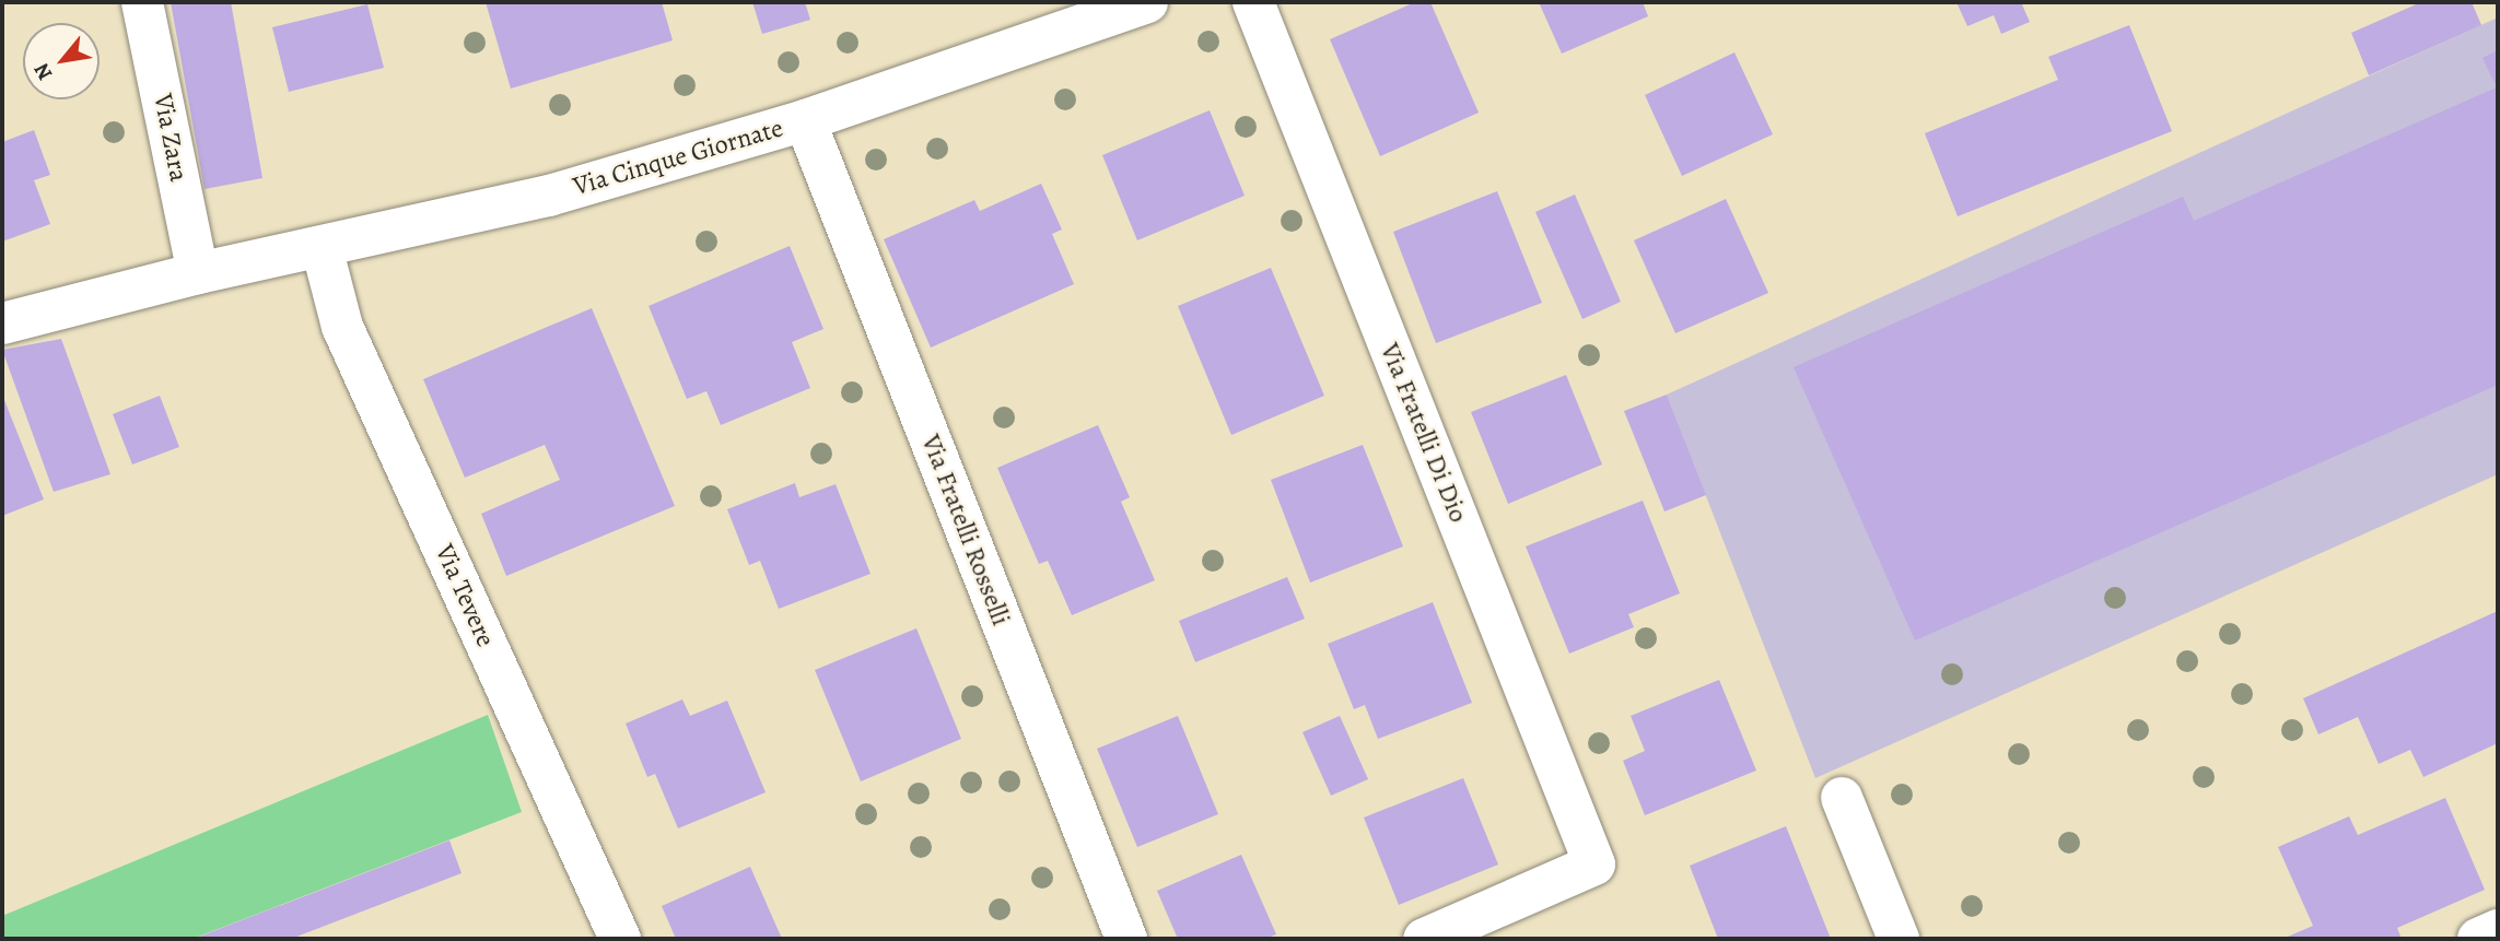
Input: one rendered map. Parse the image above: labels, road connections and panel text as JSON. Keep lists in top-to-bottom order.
{
  "streets": {
    "street": [
      "Via Zara",
      "Via Cinque Giornate",
      "Via Fratelli Di Dio",
      "Via Fratelli Rosselli",
      "Via Tevere"
    ]
  },
  "crossings": [
    ["Via Zara", "Via Cinque Giornate"],
    ["Via Cinque Giornate", "Via Fratelli Rosselli"],
    ["Via Cinque Giornate", "Via Tevere"]
  ],
  "north": "bottom left"
}
